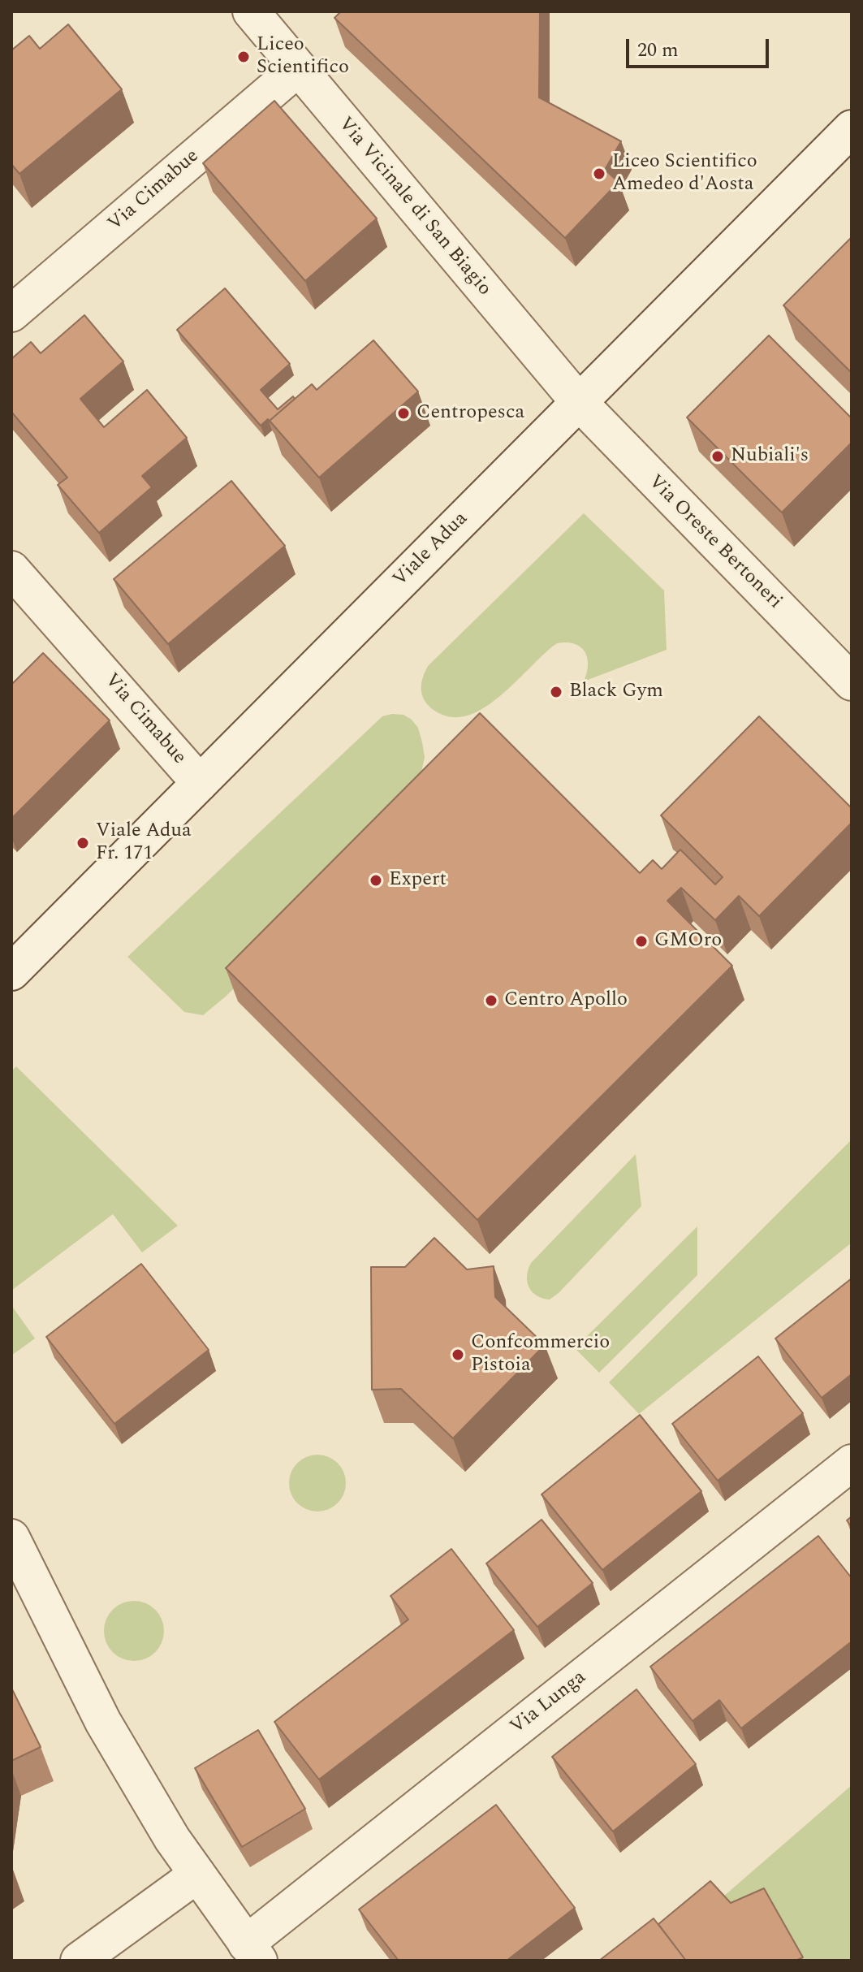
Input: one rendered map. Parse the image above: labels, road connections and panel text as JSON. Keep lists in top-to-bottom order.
{
  "streets": {
    "street": [
      "Via Cimabue",
      "Via Vicinale di San Biagio",
      "Via Oreste Bertoneri",
      "Viale Adua",
      "Via Lunga"
    ]
  },
  "crossings": [
    ["Via Cimabue", "Via Vicinale di San Biagio"],
    ["Via Cimabue", "Viale Adua"],
    ["Via Vicinale di San Biagio", "Via Oreste Bertoneri"],
    ["Via Vicinale di San Biagio", "Viale Adua"],
    ["Via Oreste Bertoneri", "Viale Adua"]
  ],
  "places": [
    "Liceo Scientifico",
    "Liceo Scientifico Amedeo d'Aosta",
    "Centropesca",
    "Nubiali's",
    "Black Gym",
    "Viale Adua Fr. 171",
    "Expert",
    "GMOro",
    "Centro Apollo",
    "Confcommercio Pistoia"
  ],
  "scale_bar": "20 m"
}
